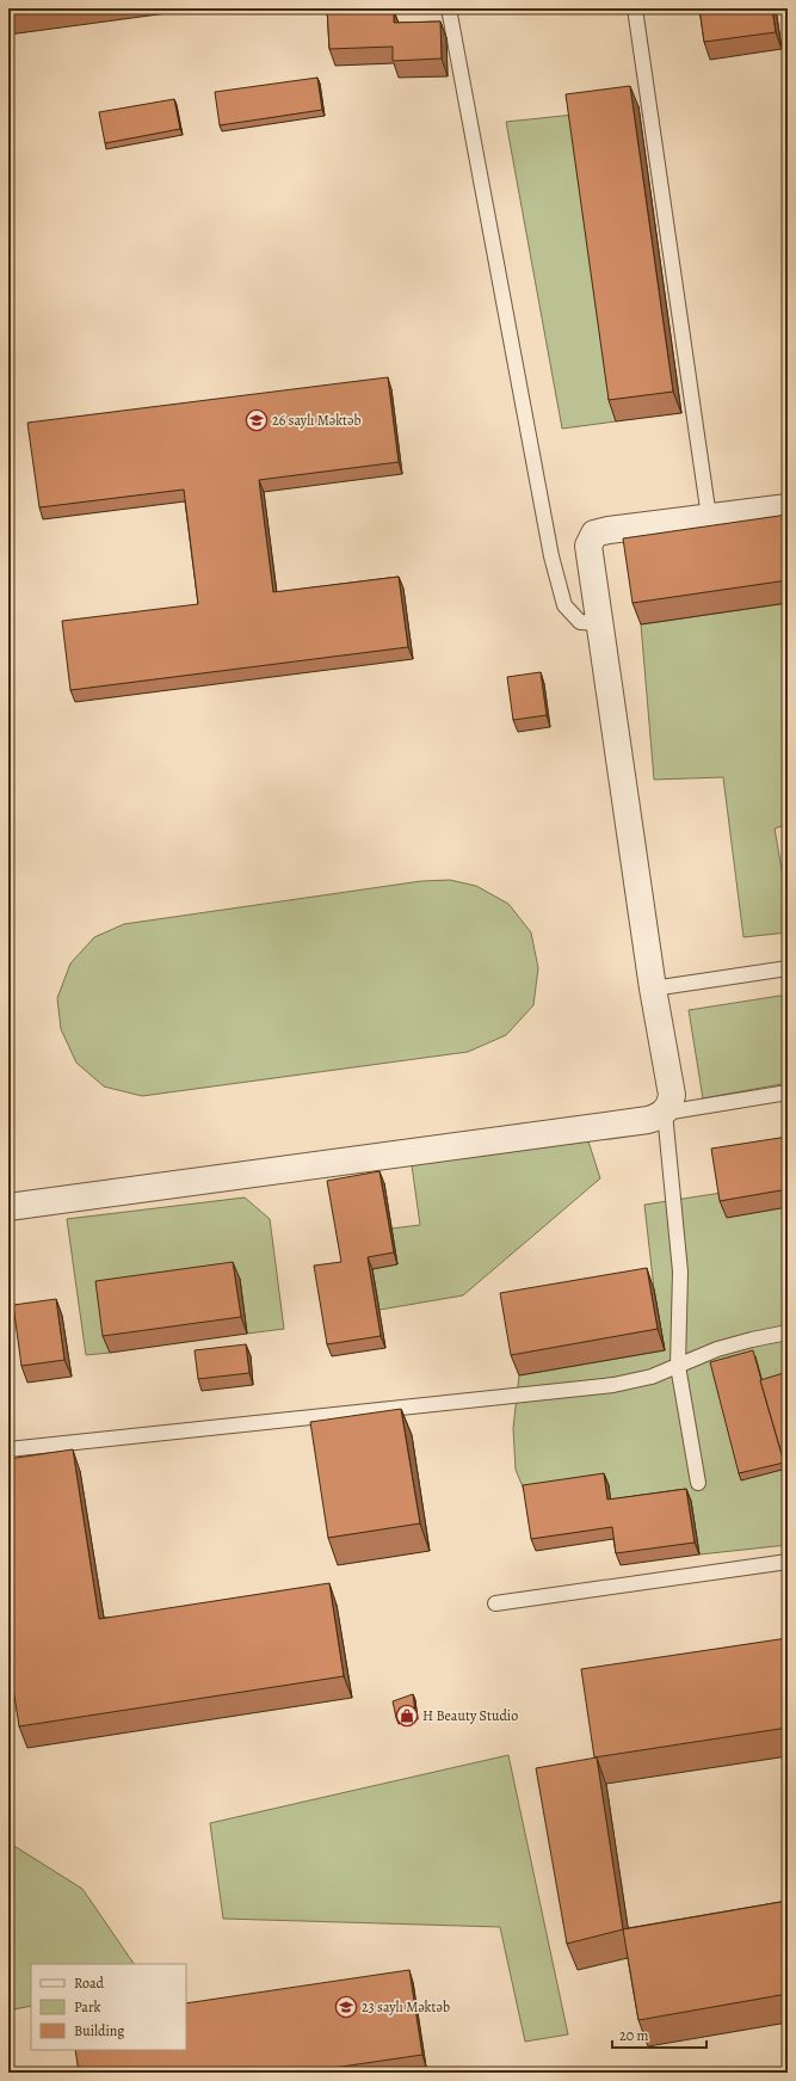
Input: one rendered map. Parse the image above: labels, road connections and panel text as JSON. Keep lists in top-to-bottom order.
{
  "places": {
    "school or university": ["26 saylı Məktəb", "23 saylı Məktəb"],
    "shop": ["H Beauty Studio"]
  },
  "legend": ["Road", "Park", "Building"],
  "scale_bar": "20 m"
}
